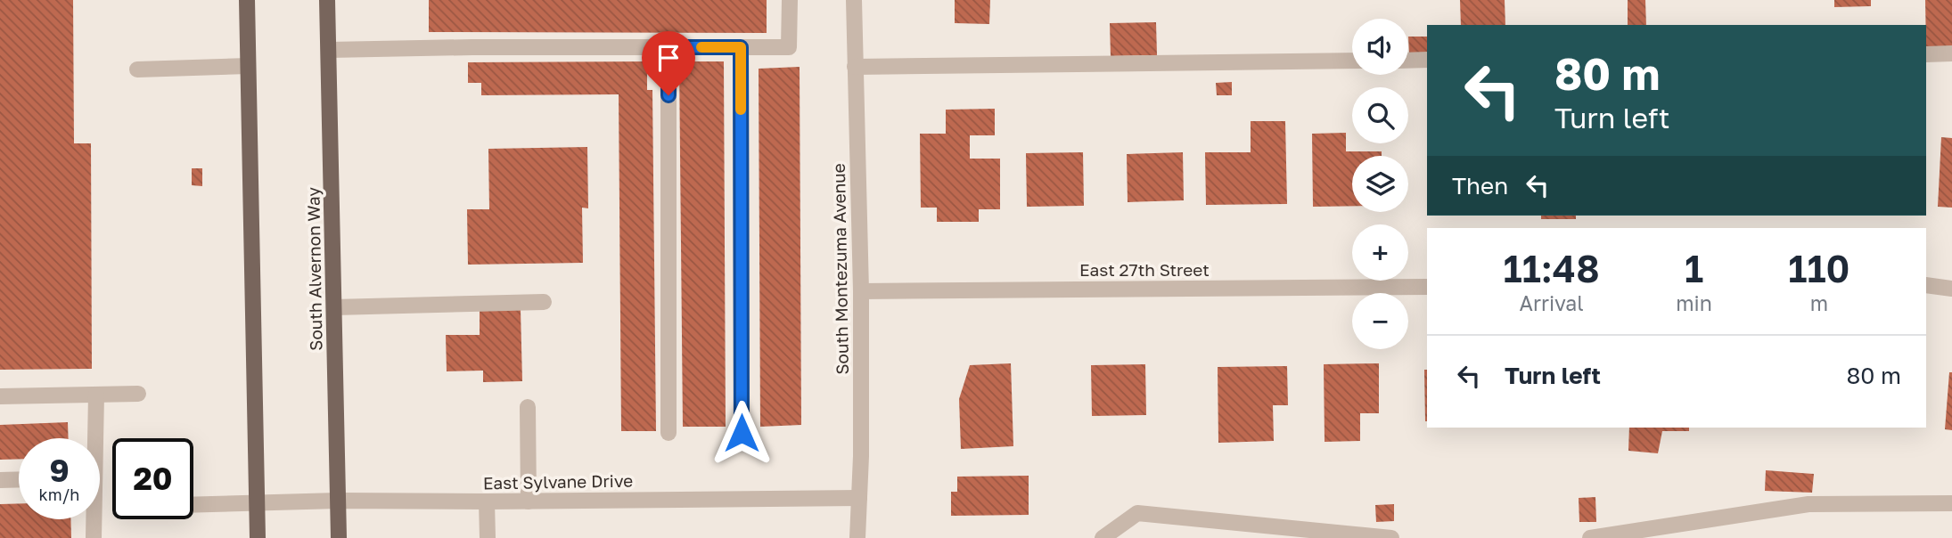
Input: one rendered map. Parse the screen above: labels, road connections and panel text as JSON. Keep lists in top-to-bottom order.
{
  "streets": {
    "main road": ["South Alvernon Way"],
    "street": ["South Montezuma Avenue", "East 27th Street", "East Sylvane Drive"]
  },
  "crossings": [
    ["South Alvernon Way", "East Sylvane Drive"],
    ["South Montezuma Avenue", "East 27th Street"],
    ["South Montezuma Avenue", "East Sylvane Drive"]
  ],
  "page": {
    "map_buttons": ["+", "−"],
    "turn": ["80 m", "Turn left"],
    "then": "Then",
    "eta": [
      "11:48",
      "Arrival",
      "1",
      "min",
      "110",
      "m"
    ],
    "list": [
      {
        "name": "Turn left",
        "value": "80 m"
      }
    ],
    "speed": "9 km/h",
    "limit": "20"
  }
}
